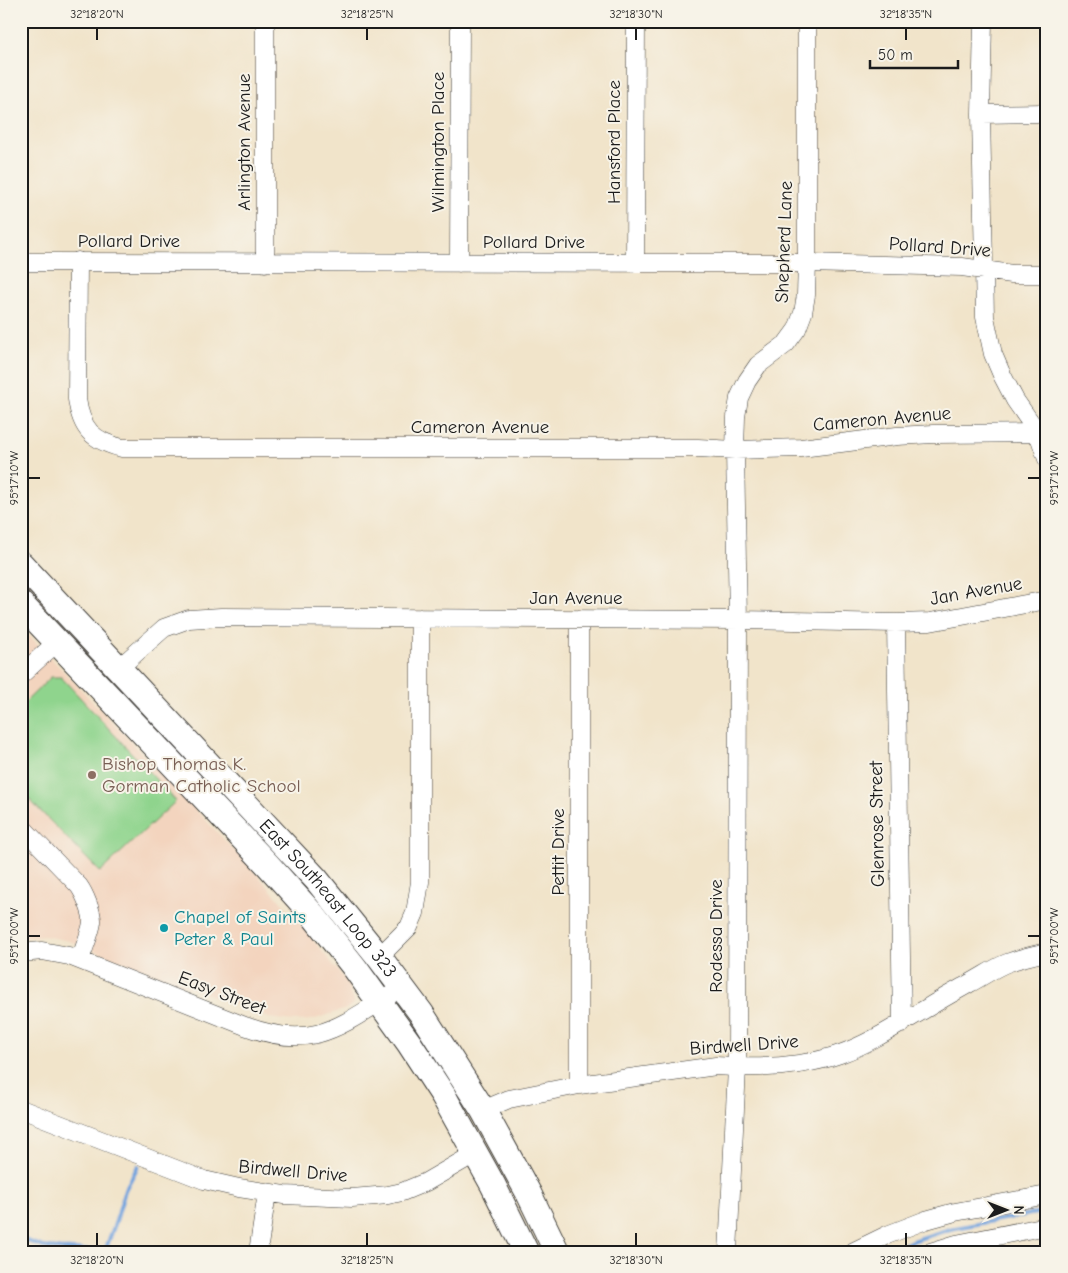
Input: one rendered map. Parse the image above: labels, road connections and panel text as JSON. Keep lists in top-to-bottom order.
{
  "streets": {
    "highway": ["East Southeast Loop 323"],
    "street": [
      "Arlington Avenue",
      "Wilmington Place",
      "Hansford Place",
      "Pollard Drive",
      "Shepherd Lane",
      "Cameron Avenue",
      "Jan Avenue",
      "Glenrose Street",
      "Pettit Drive",
      "Rodessa Drive",
      "Easy Street",
      "Birdwell Drive"
    ]
  },
  "crossings": [
    ["Arlington Avenue", "Pollard Drive"],
    ["Wilmington Place", "Pollard Drive"],
    ["Hansford Place", "Pollard Drive"],
    ["Pollard Drive", "Shepherd Lane"],
    ["Pollard Drive", "Cameron Avenue"],
    ["Shepherd Lane", "Cameron Avenue"],
    ["Shepherd Lane", "Jan Avenue"],
    ["Shepherd Lane", "Rodessa Drive"],
    ["Jan Avenue", "Glenrose Street"],
    ["Jan Avenue", "Pettit Drive"],
    ["Jan Avenue", "East Southeast Loop 323"],
    ["Jan Avenue", "Rodessa Drive"],
    ["Glenrose Street", "Birdwell Drive"],
    ["Pettit Drive", "Birdwell Drive"],
    ["East Southeast Loop 323", "Easy Street"],
    ["East Southeast Loop 323", "Birdwell Drive"],
    ["Rodessa Drive", "Birdwell Drive"]
  ],
  "places": ["Bishop Thomas K. Gorman Catholic School", "Chapel of Saints Peter & Paul"],
  "scale_bar": "50 m",
  "north": "right",
  "coordinates": [
    "32°18'20\"N",
    "32°18'25\"N",
    "32°18'30\"N",
    "32°18'35\"N",
    "95°17'10\"W",
    "95°17'00\"W"
  ]
}
